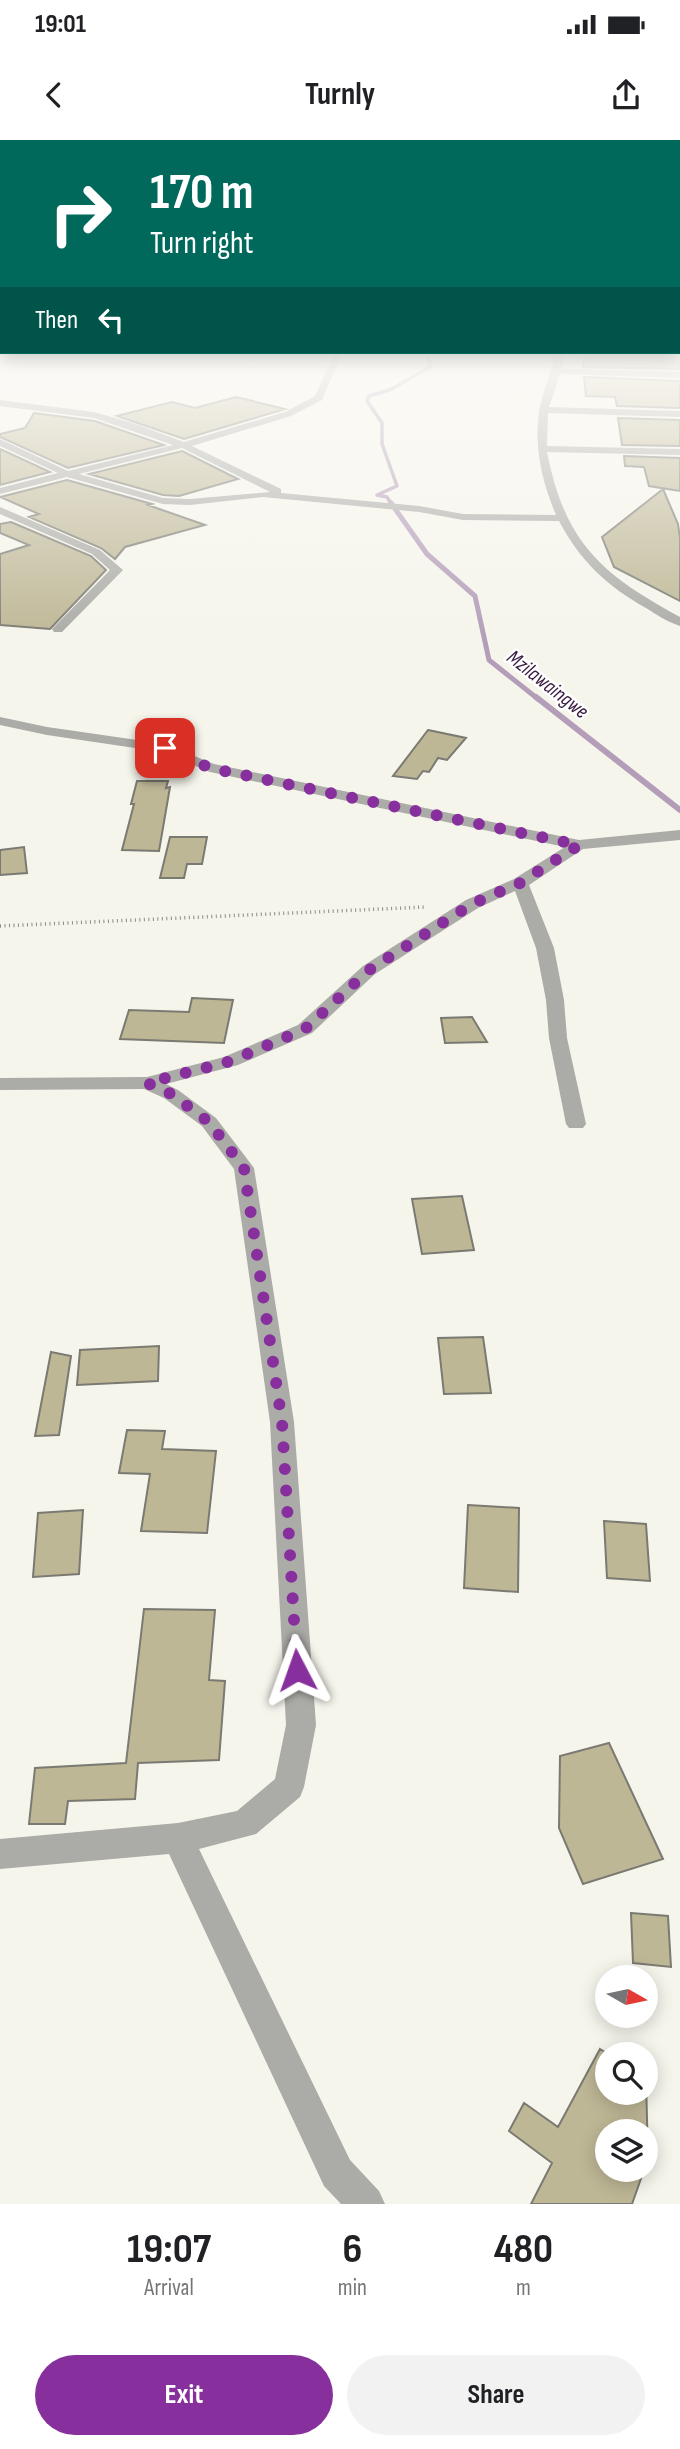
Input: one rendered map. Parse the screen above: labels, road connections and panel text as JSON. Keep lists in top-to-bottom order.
{
  "water": ["Mzilawaingwe"],
  "north": "right",
  "page": {
    "status": "19:01",
    "header": "Turnly",
    "turn": ["170 m", "Turn right"],
    "then": "Then",
    "eta": [
      "19:07",
      "Arrival",
      "6",
      "min",
      "480",
      "m"
    ],
    "buttons": ["Exit", "Share"]
  }
}
